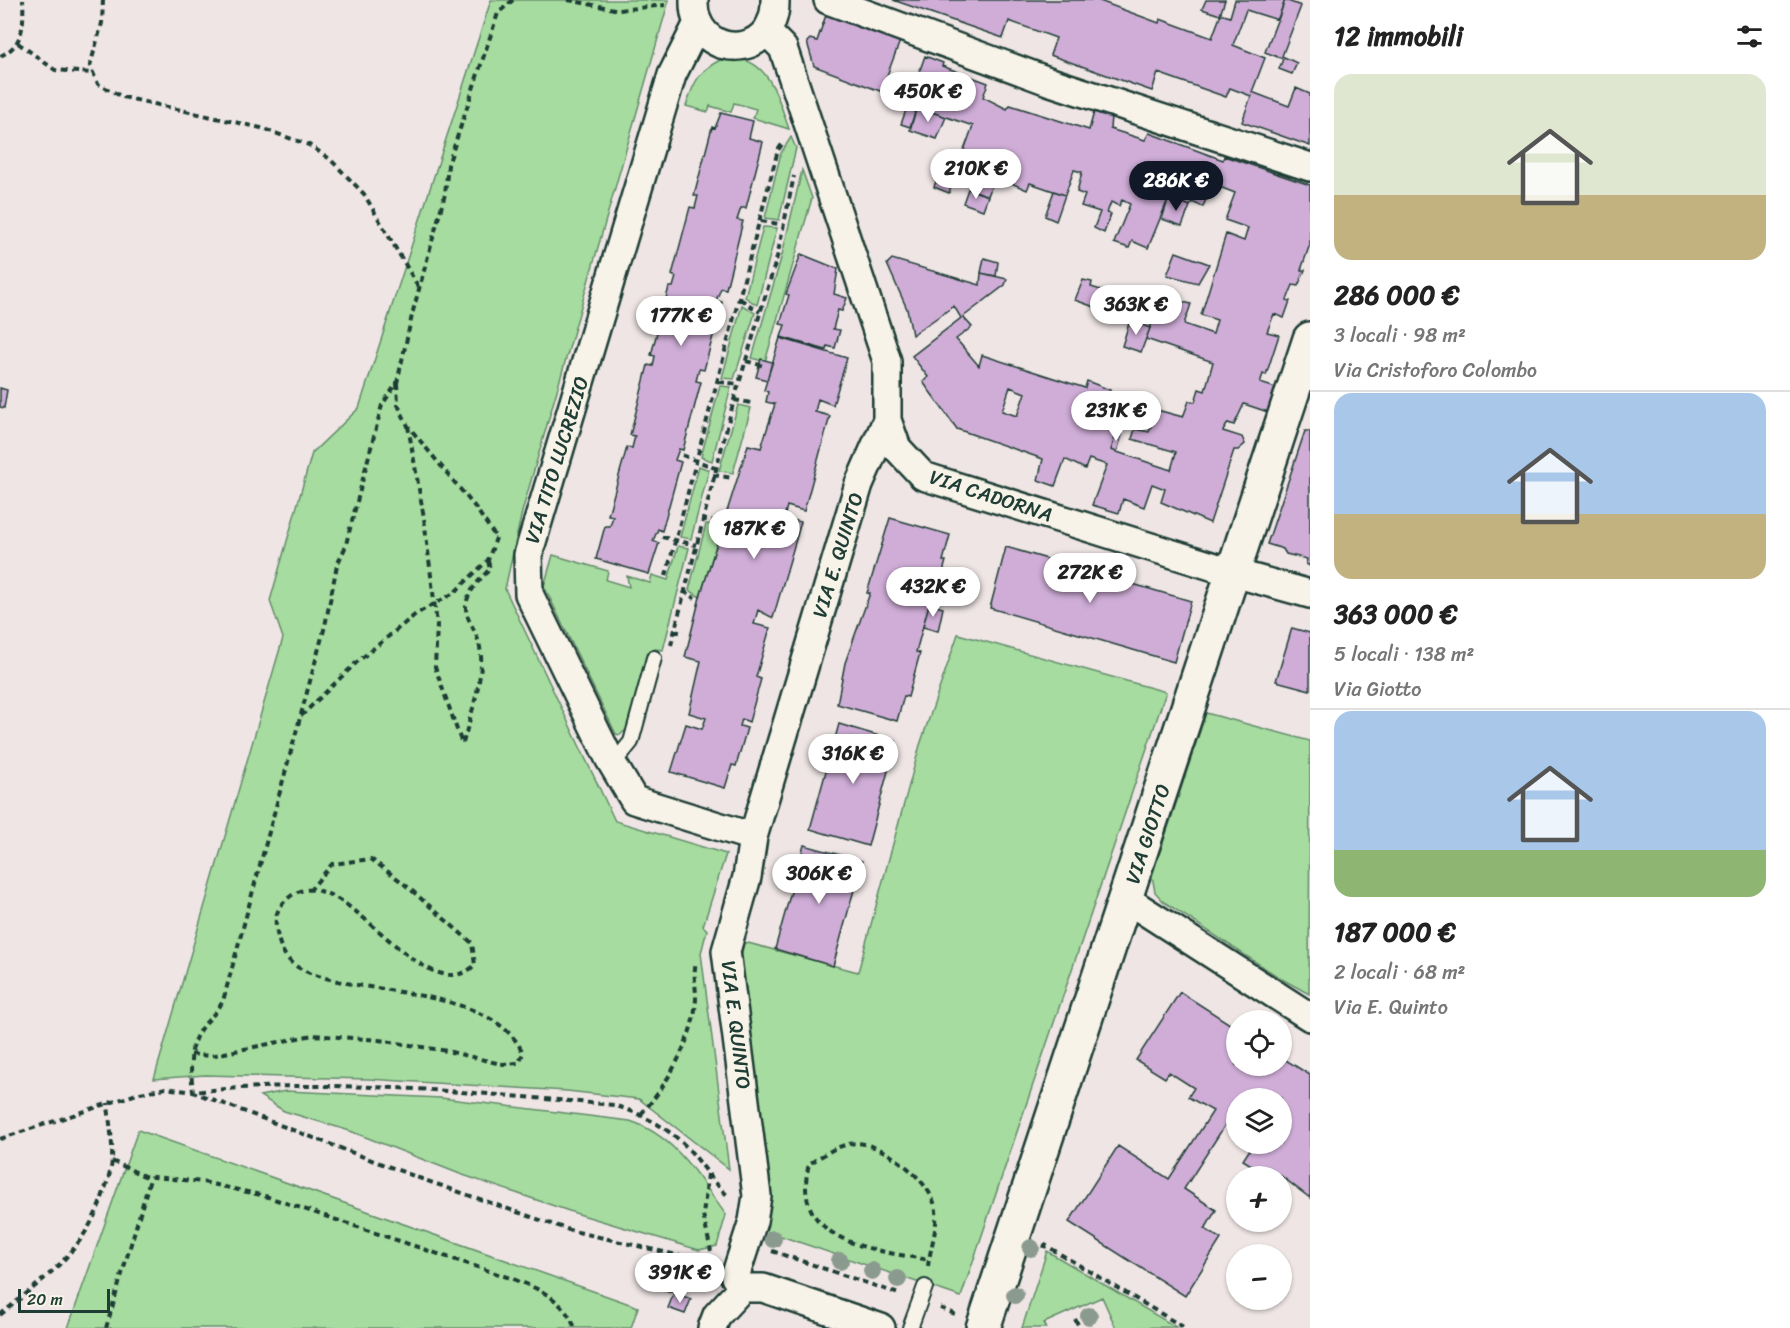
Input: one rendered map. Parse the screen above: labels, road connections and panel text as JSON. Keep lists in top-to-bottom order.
{
  "streets": {
    "street": [
      "VIA TITO LUCREZIO",
      "VIA CADORNA",
      "VIA E. QUINTO",
      "VIA GIOTTO"
    ]
  },
  "crossings": [
    ["VIA TITO LUCREZIO", "VIA E. QUINTO"],
    ["VIA CADORNA", "VIA E. QUINTO"],
    ["VIA CADORNA", "VIA GIOTTO"]
  ],
  "scale_bar": "20 m",
  "page": {
    "heading": "12 immobili",
    "price": [
      "450K €",
      "210K €",
      "286K €",
      "363K €",
      "177K €",
      "231K €",
      "187K €",
      "272K €",
      "432K €",
      "316K €",
      "306K €",
      "391K €"
    ],
    "list": [
      {
        "name": "286 000 €",
        "note": "3 locali · 98 m² · Via Cristoforo Colombo"
      },
      {
        "name": "363 000 €",
        "note": "5 locali · 138 m² · Via Giotto"
      },
      {
        "name": "187 000 €",
        "note": "2 locali · 68 m² · Via E. Quinto"
      }
    ],
    "map_buttons": ["+", "−"],
    "scale": "20 m"
  }
}
